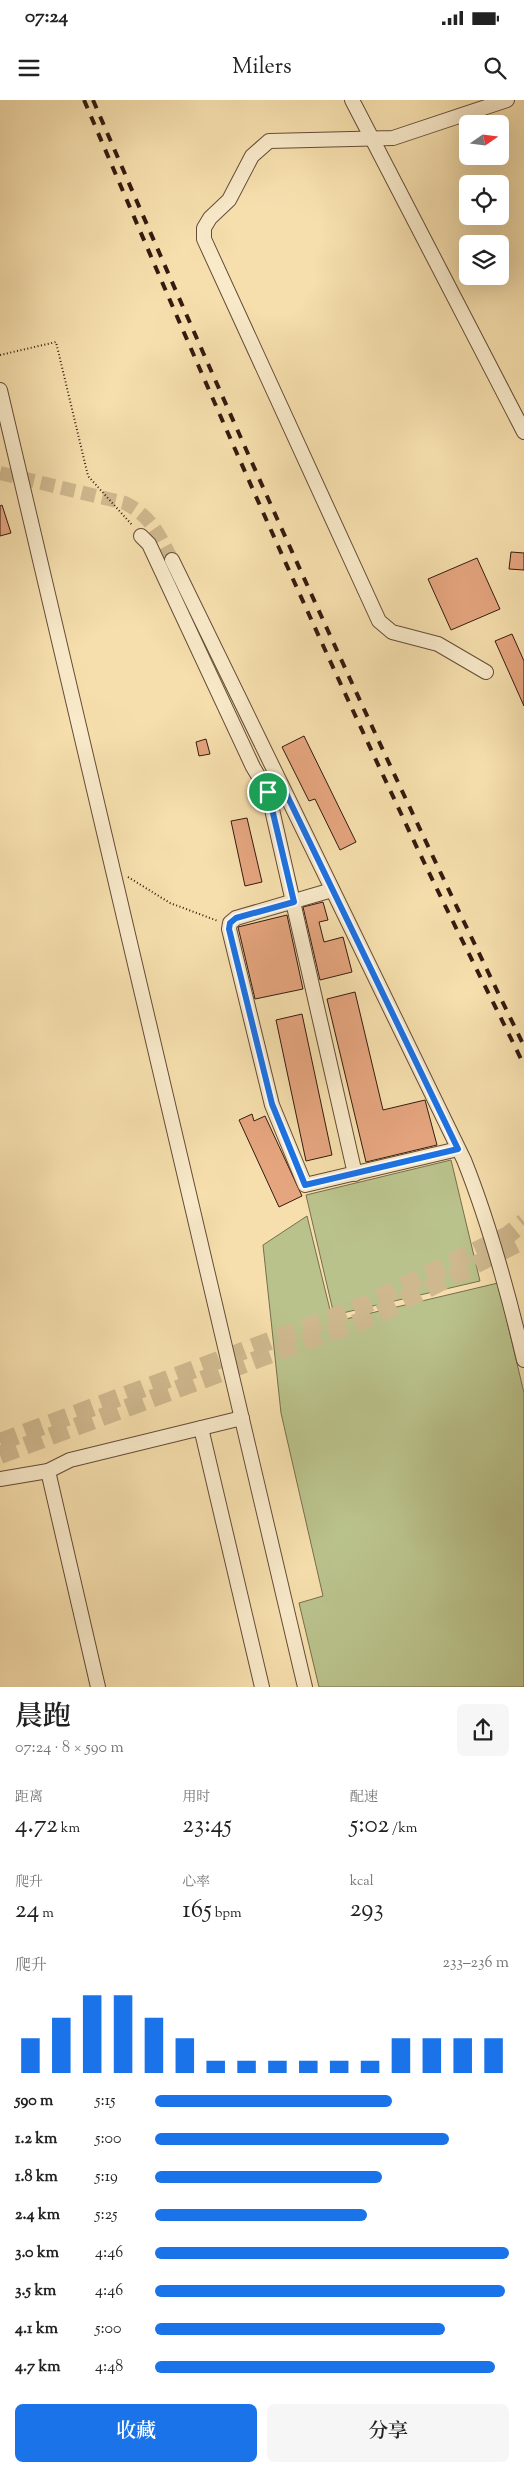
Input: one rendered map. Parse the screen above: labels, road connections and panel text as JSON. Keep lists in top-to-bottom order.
{
  "north": "right",
  "page": {
    "status": "07:24",
    "header": "Milers",
    "heading": ["晨跑", "07:24 · 8 × 590 m"],
    "stats": [
      ["距离", "4.72 km"],
      ["用时", "23:45"],
      ["配速", "5:02 /km"],
      ["爬升", "24 m"],
      ["心率", "165 bpm"],
      ["kcal", "293"]
    ],
    "chart": ["爬升", "233–236 m"],
    "list": [
      {
        "name": "590 m",
        "note": "5:15"
      },
      {
        "name": "1.2 km",
        "note": "5:00"
      },
      {
        "name": "1.8 km",
        "note": "5:19"
      },
      {
        "name": "2.4 km",
        "note": "5:25"
      },
      {
        "name": "3.0 km",
        "note": "4:46"
      },
      {
        "name": "3.5 km",
        "note": "4:46"
      },
      {
        "name": "4.1 km",
        "note": "5:00"
      },
      {
        "name": "4.7 km",
        "note": "4:48"
      }
    ],
    "buttons": ["收藏", "分享"]
  }
}
